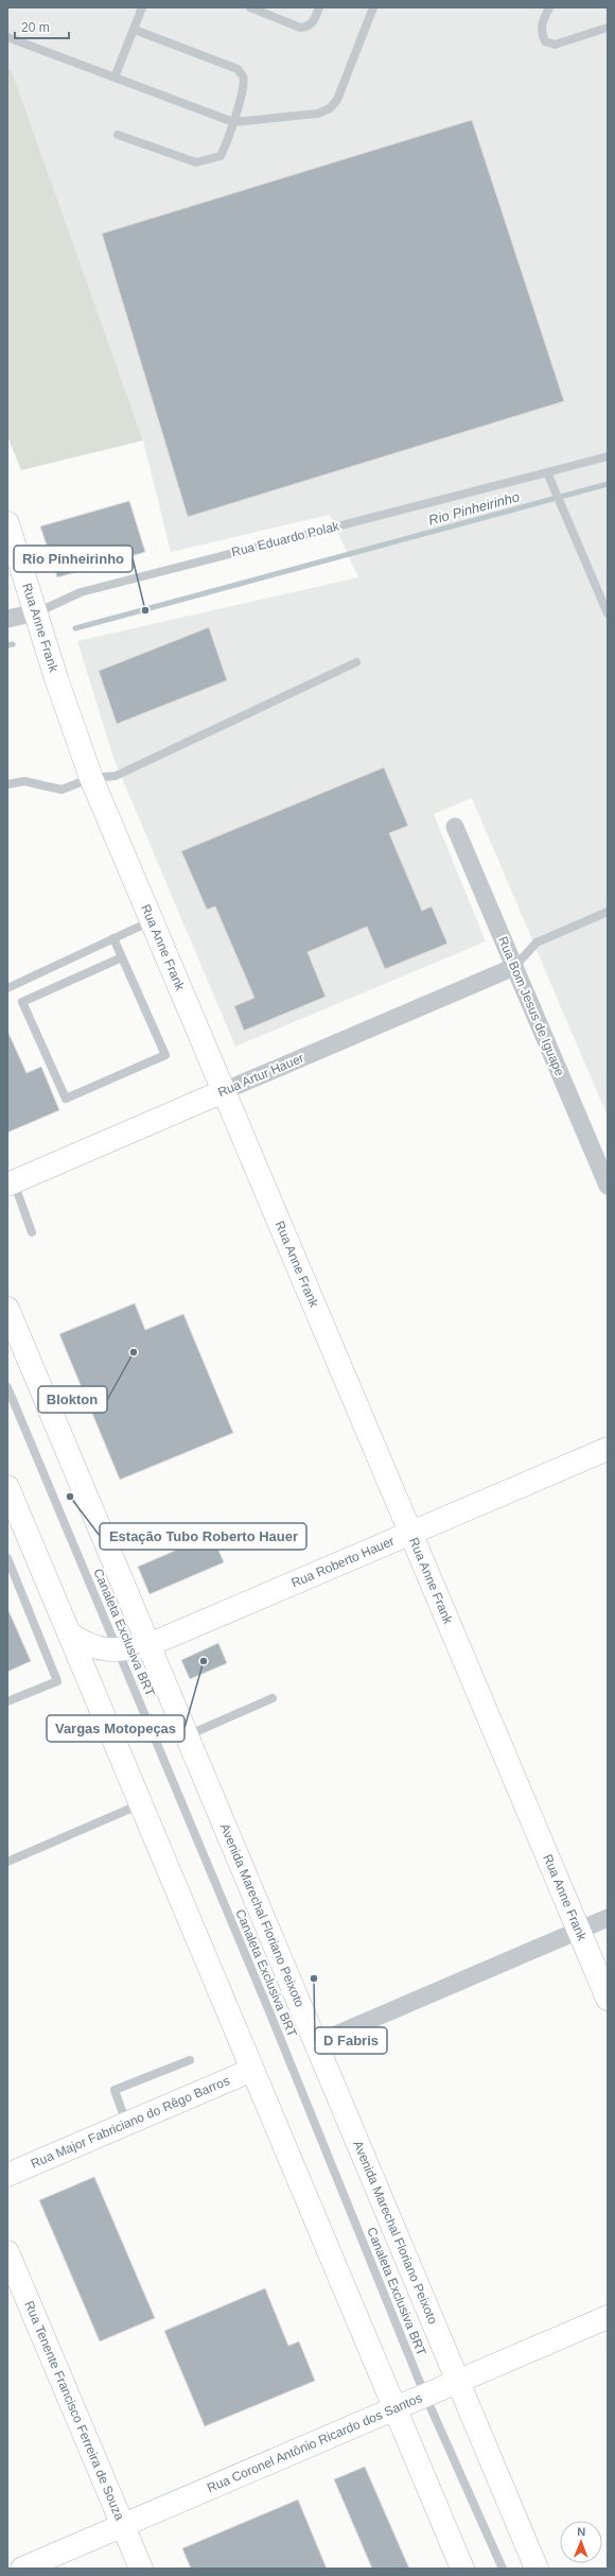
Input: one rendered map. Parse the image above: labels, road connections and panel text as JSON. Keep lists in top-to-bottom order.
{
  "streets": {
    "street": [
      "Rua Eduardo Polak",
      "Rua Anne Frank",
      "Rua Bom Jesus de Iguape",
      "Rua Artur Hauer",
      "Rua Roberto Hauer",
      "Avenida Marechal Floriano Peixoto",
      "Rua Major Fabriciano do Rêgo Barros",
      "Rua Tenente Francisco Ferreira de Souza",
      "Rua Coronel Antônio Ricardo dos Santos"
    ],
    "lane": ["Canaleta Exclusiva BRT"]
  },
  "crossings": [
    ["Rua Eduardo Polak", "Rua Anne Frank"],
    ["Rua Anne Frank", "Rua Artur Hauer"],
    ["Rua Anne Frank", "Rua Roberto Hauer"],
    ["Rua Bom Jesus de Iguape", "Rua Artur Hauer"],
    ["Rua Roberto Hauer", "Canaleta Exclusiva BRT"],
    ["Rua Roberto Hauer", "Avenida Marechal Floriano Peixoto"],
    ["Canaleta Exclusiva BRT", "Rua Coronel Antônio Ricardo dos Santos"],
    ["Avenida Marechal Floriano Peixoto", "Rua Coronel Antônio Ricardo dos Santos"],
    ["Rua Tenente Francisco Ferreira de Souza", "Rua Coronel Antônio Ricardo dos Santos"]
  ],
  "water": ["Rio Pinheirinho"],
  "places": [
    "Rio Pinheirinho",
    "Blokton",
    "Estação Tubo Roberto Hauer",
    "Vargas Motopeças",
    "D Fabris"
  ],
  "scale_bar": "20 m",
  "north": "top"
}
